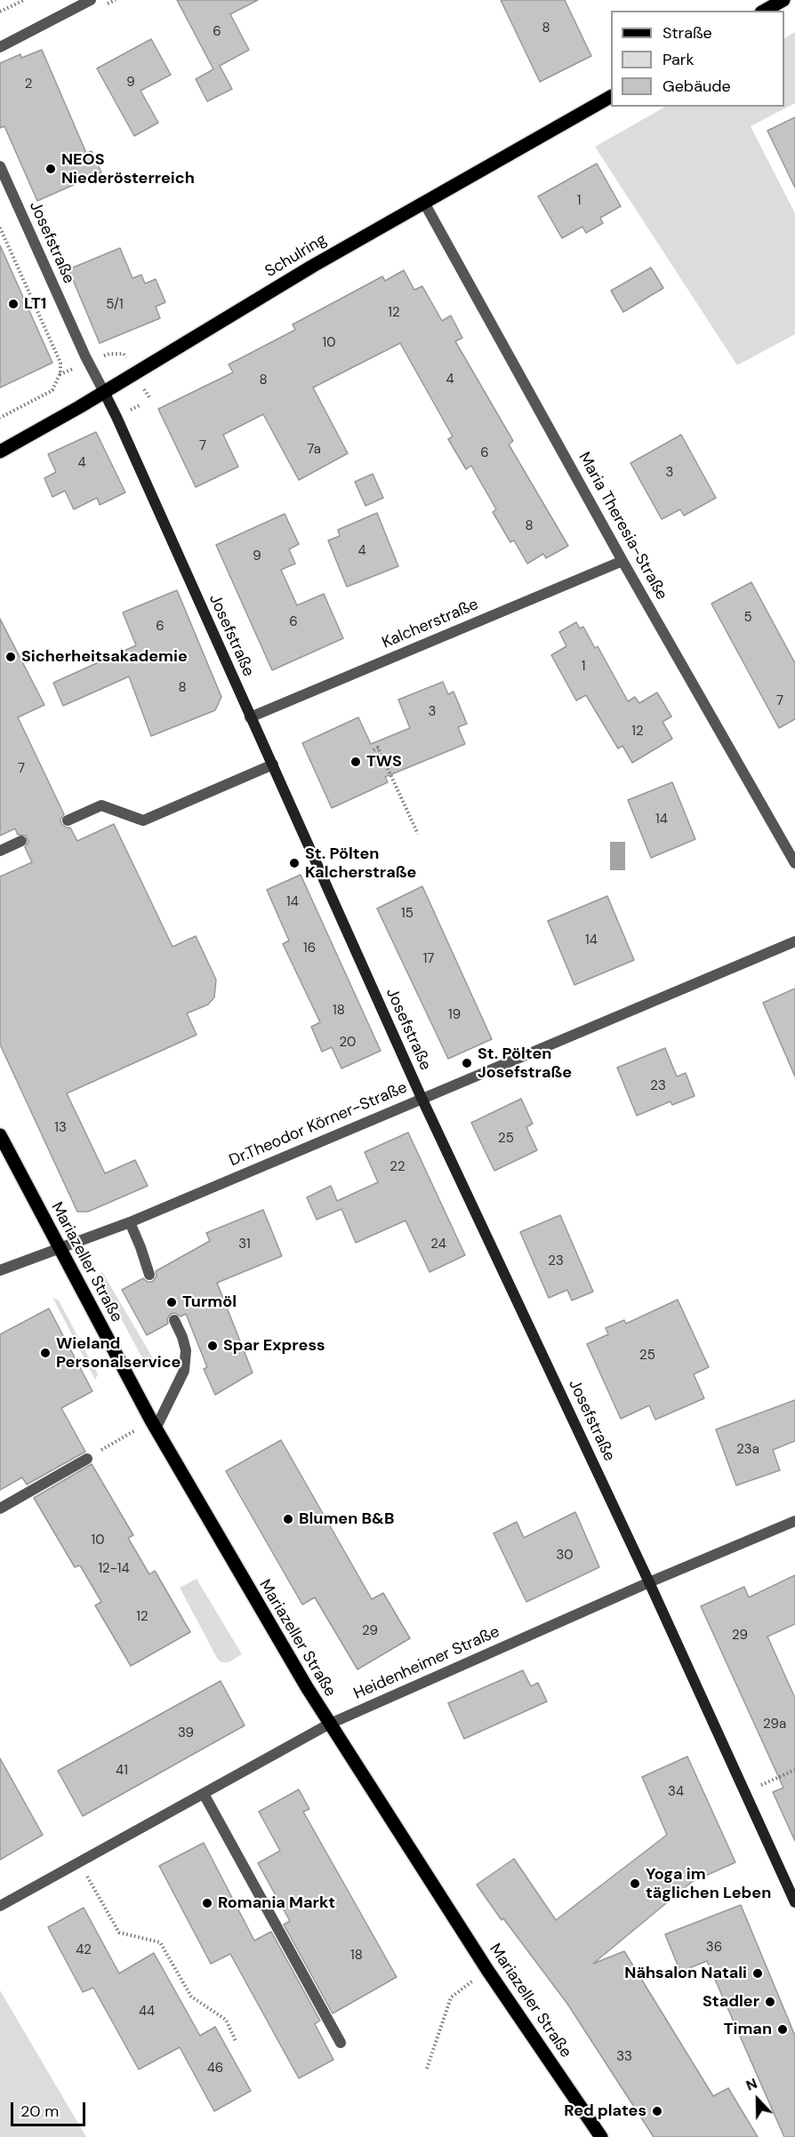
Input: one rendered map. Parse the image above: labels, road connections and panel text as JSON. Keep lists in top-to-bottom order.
{
  "streets": {
    "main road": ["Schulring", "Mariazeller Straße"],
    "street": [
      "Josefstraße",
      "Maria Theresia-Straße",
      "Kalcherstraße",
      "Dr.Theodor Körner-Straße",
      "Heidenheimer Straße"
    ]
  },
  "crossings": [
    ["Josefstraße", "Schulring"],
    ["Josefstraße", "Kalcherstraße"],
    ["Josefstraße", "Dr.Theodor Körner-Straße"],
    ["Josefstraße", "Heidenheimer Straße"],
    ["Schulring", "Maria Theresia-Straße"],
    ["Maria Theresia-Straße", "Kalcherstraße"],
    ["Dr.Theodor Körner-Straße", "Mariazeller Straße"],
    ["Mariazeller Straße", "Heidenheimer Straße"]
  ],
  "places": [
    "NEOS Niederösterreich",
    "LT1",
    "Sicherheitsakademie",
    "TWS",
    "St. Pölten Kalcherstraße",
    "St. Pölten Josefstraße",
    "Turmöl",
    "Spar Express",
    "Wieland Personalservice",
    "Blumen B&B",
    "Yoga im täglichen Leben",
    "Romania Markt",
    "Nähsalon Natali",
    "Stadler",
    "Timan",
    "Red plates"
  ],
  "house_numbers": [
    "8",
    "6",
    "9",
    "2",
    "1",
    "5/1",
    "12",
    "10",
    "4",
    "8",
    "7",
    "7a",
    "6",
    "4",
    "3",
    "8",
    "4",
    "9",
    "5",
    "6",
    "6",
    "1",
    "8",
    "7",
    "3",
    "12",
    "7",
    "14",
    "14",
    "15",
    "14",
    "16",
    "17",
    "18",
    "19",
    "20",
    "23",
    "13",
    "25",
    "22",
    "31",
    "24",
    "23",
    "25",
    "23a",
    "10",
    "30",
    "12-14",
    "12",
    "29",
    "29",
    "29a",
    "39",
    "41",
    "34",
    "36",
    "42",
    "18",
    "44",
    "33",
    "46"
  ],
  "legend": ["Straße", "Park", "Gebäude"],
  "scale_bar": "20 m",
  "north": "top"
}
